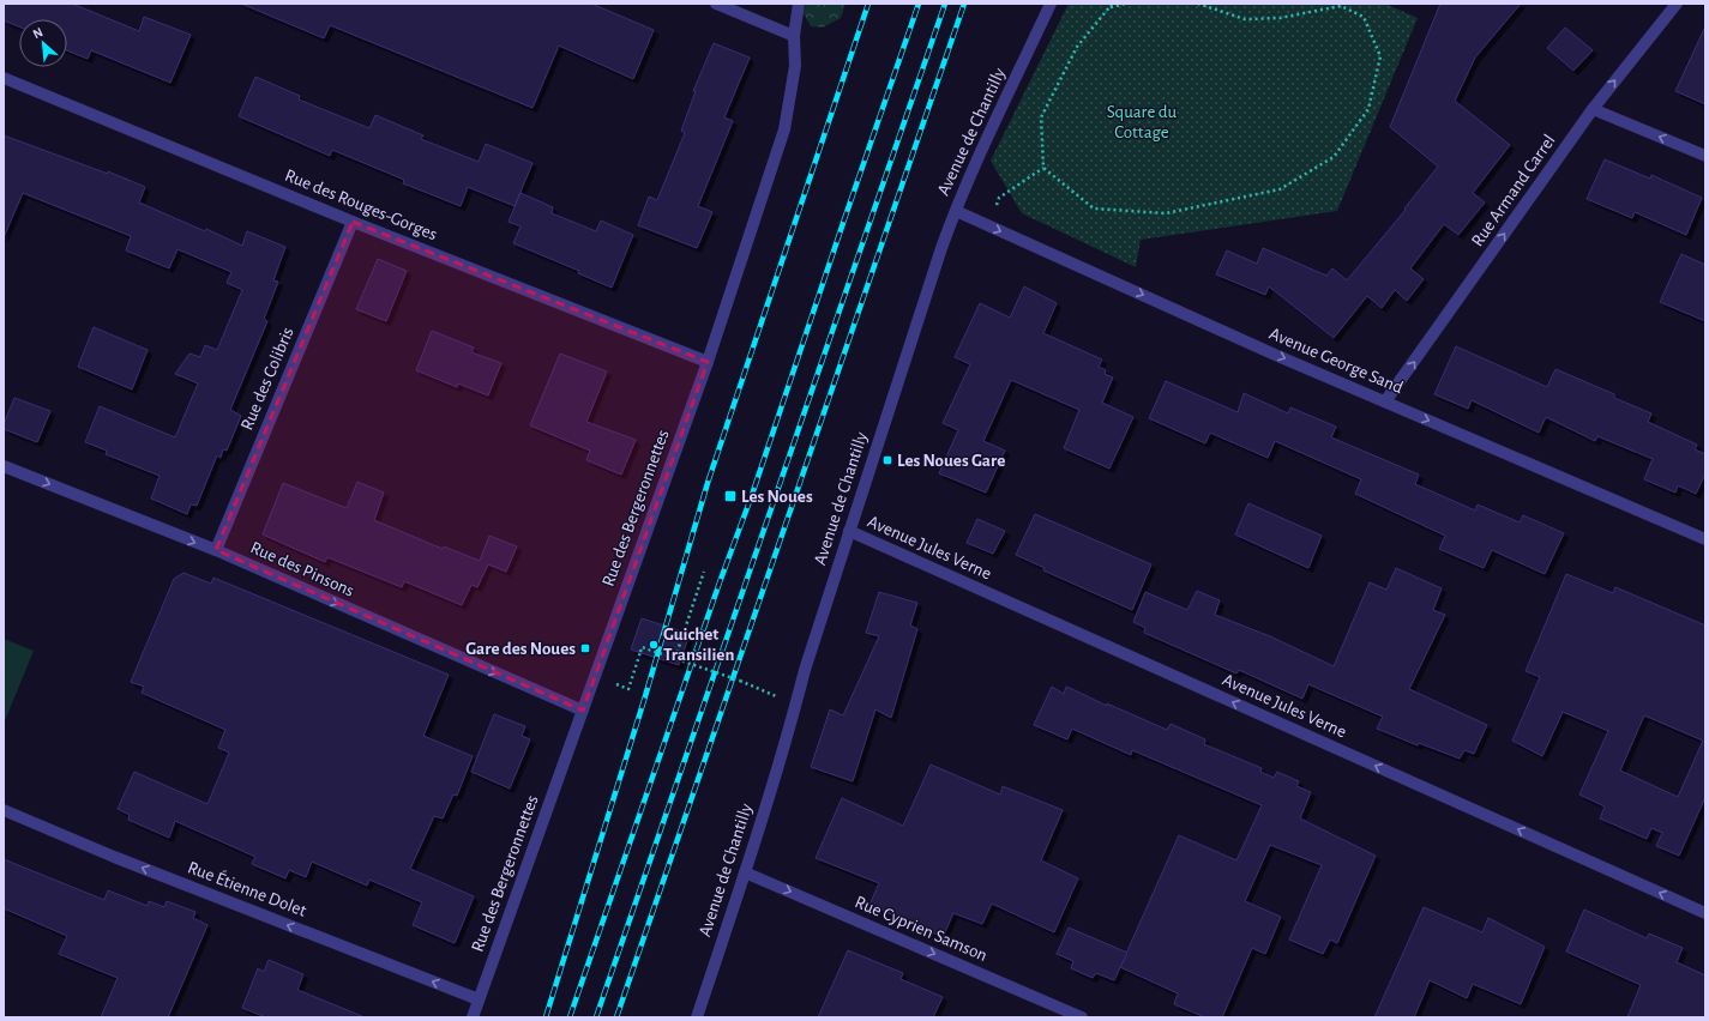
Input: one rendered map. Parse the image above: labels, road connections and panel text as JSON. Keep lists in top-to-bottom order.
{
  "streets": {
    "street": [
      "Avenue de Chantilly",
      "Rue Armand Carrel",
      "Rue des Rouges-Gorges",
      "Avenue George Sand",
      "Rue des Colibris",
      "Rue des Bergeronnettes",
      "Avenue Jules Verne",
      "Rue des Pinsons",
      "Rue Étienne Dolet",
      "Rue Cyprien Samson"
    ]
  },
  "crossings": [
    ["Avenue de Chantilly", "Avenue George Sand"],
    ["Avenue de Chantilly", "Avenue Jules Verne"],
    ["Avenue de Chantilly", "Rue Cyprien Samson"],
    ["Rue Armand Carrel", "Avenue George Sand"],
    ["Rue des Rouges-Gorges", "Rue des Colibris"],
    ["Rue des Rouges-Gorges", "Rue des Bergeronnettes"],
    ["Rue des Colibris", "Rue des Pinsons"],
    ["Rue des Bergeronnettes", "Rue des Pinsons"],
    ["Rue des Bergeronnettes", "Rue Étienne Dolet"]
  ],
  "one_way": [
    "Rue Armand Carrel",
    "Avenue George Sand",
    "Avenue Jules Verne",
    "Rue des Pinsons",
    "Rue Étienne Dolet",
    "Rue Cyprien Samson"
  ],
  "parks": ["Square du Cottage"],
  "places": {
    "transit": ["Les Noues Gare", "Les Noues", "Gare des Noues"],
    "other": ["Guichet Transilien"]
  },
  "north": "top left"
}
